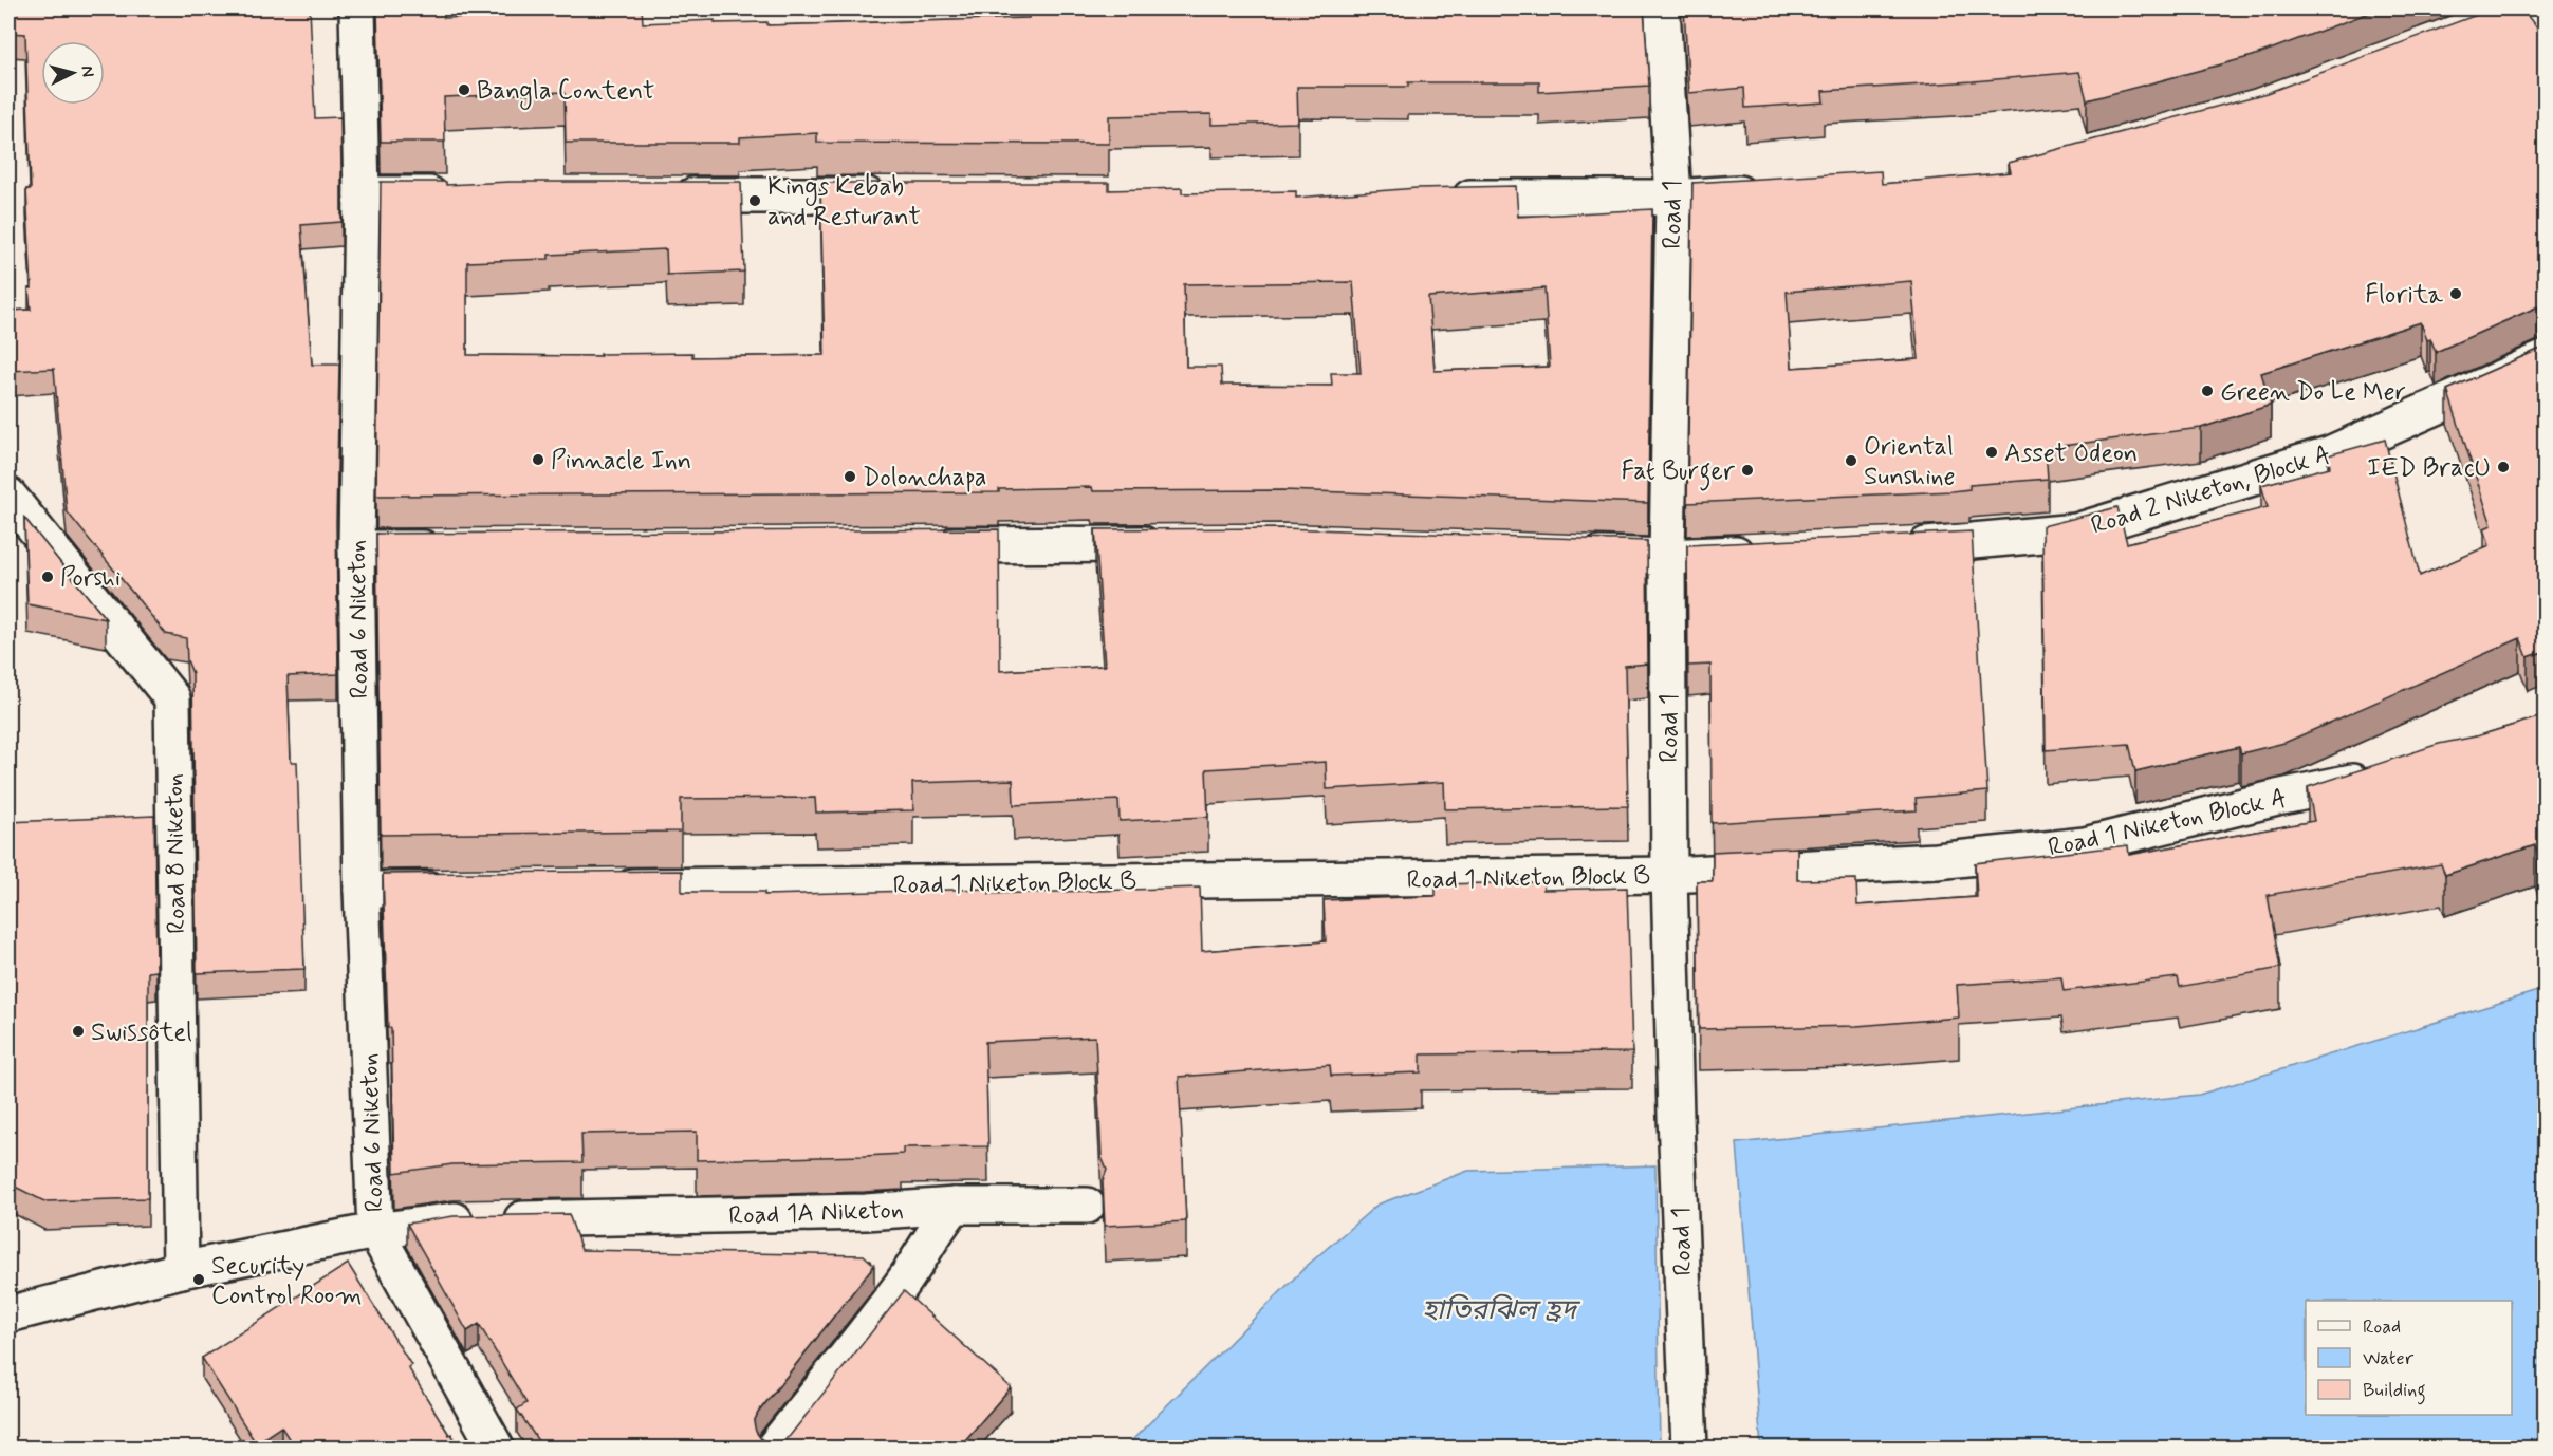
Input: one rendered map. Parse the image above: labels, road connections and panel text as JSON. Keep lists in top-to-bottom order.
{
  "streets": {
    "street": [
      "Road 1",
      "Road 2 Niketon, Block A",
      "Road 6 Niketon",
      "Road 1 Niketon Block A",
      "Road 8 Niketon",
      "Road 1 Niketon Block B",
      "Road 1A Niketon"
    ]
  },
  "crossings": [
    ["Road 1", "Road 1 Niketon Block A"],
    ["Road 1", "Road 1 Niketon Block B"],
    ["Road 6 Niketon", "Road 1A Niketon"],
    ["Road 1 Niketon Block A", "Road 1 Niketon Block B"],
    ["Road 8 Niketon", "Road 1A Niketon"]
  ],
  "water": ["হাতিরঝিল হ্রদ"],
  "places": [
    "Bangla Content",
    "Kings Kebab and Resturant",
    "Florita",
    "Green Do Le Mer",
    "Asset Odeon",
    "Pinnacle Inn",
    "Oriental Sunshine",
    "IED BracU",
    "Fat Burger",
    "Dolonchapa",
    "Porshi",
    "Swissôtel",
    "Security Control Room"
  ],
  "legend": ["Road", "Water", "Building"],
  "north": "right"
}
